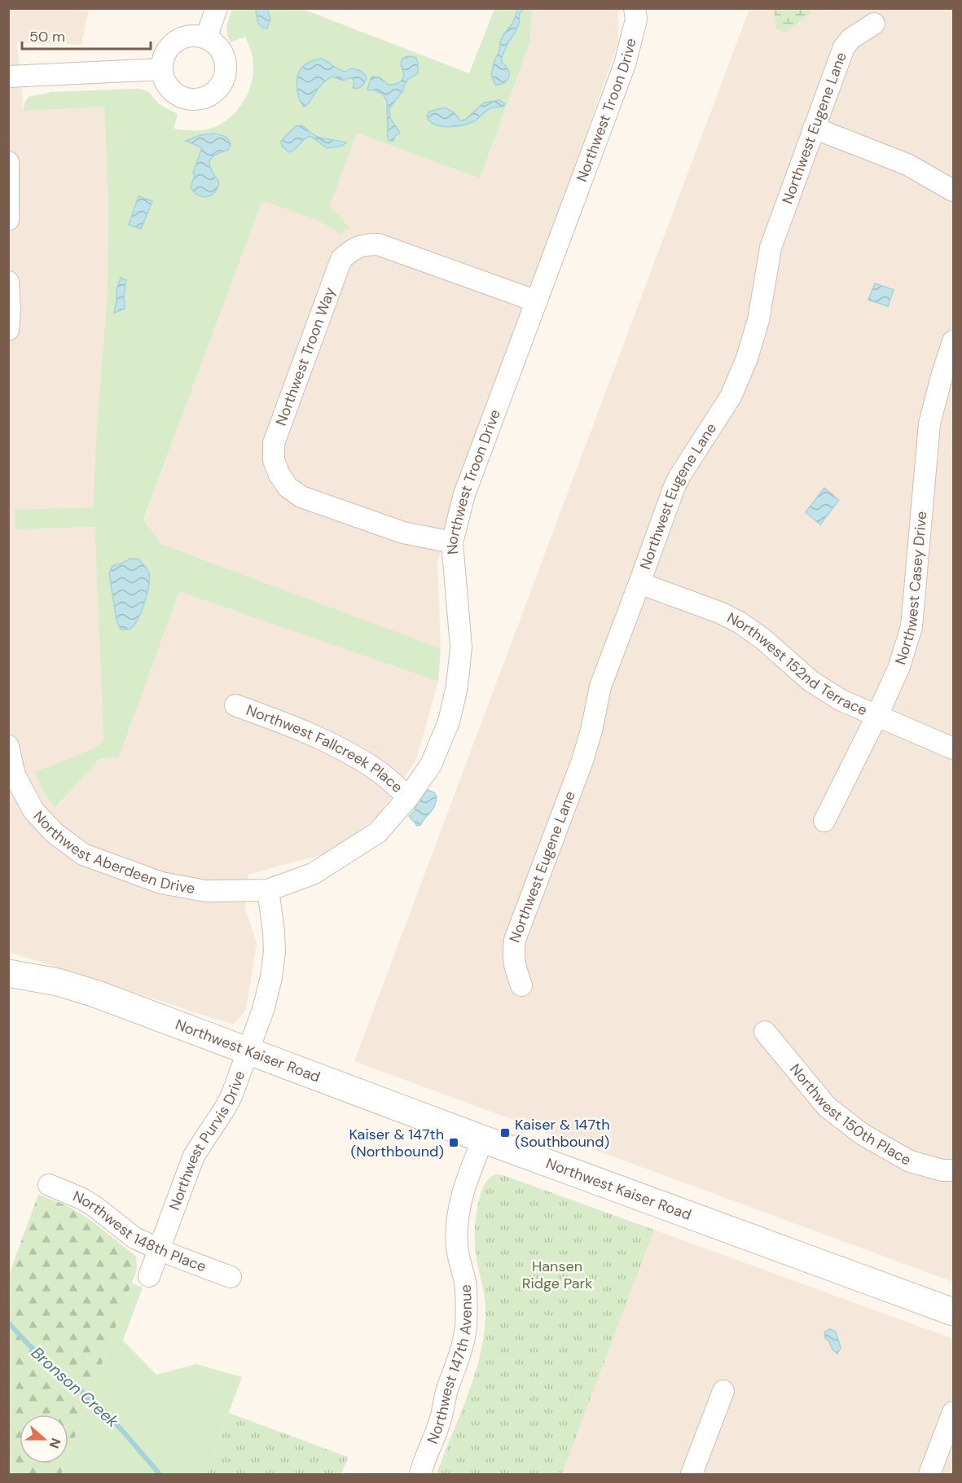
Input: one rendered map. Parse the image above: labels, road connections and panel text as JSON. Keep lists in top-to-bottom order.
{
  "streets": {
    "main road": ["Northwest Kaiser Road"],
    "street": [
      "Northwest Troon Drive",
      "Northwest Eugene Lane",
      "Northwest Troon Way",
      "Northwest Casey Drive",
      "Northwest 152nd Terrace",
      "Northwest Fallcreek Place",
      "Northwest Aberdeen Drive",
      "Northwest 150th Place",
      "Northwest Purvis Drive",
      "Northwest 148th Place",
      "Northwest 147th Avenue"
    ]
  },
  "crossings": [
    ["Northwest Troon Drive", "Northwest Troon Way"],
    ["Northwest Troon Drive", "Northwest Fallcreek Place"],
    ["Northwest Troon Drive", "Northwest Aberdeen Drive"],
    ["Northwest Troon Drive", "Northwest Purvis Drive"],
    ["Northwest Eugene Lane", "Northwest 152nd Terrace"],
    ["Northwest Casey Drive", "Northwest 152nd Terrace"],
    ["Northwest Aberdeen Drive", "Northwest Purvis Drive"],
    ["Northwest Kaiser Road", "Northwest Purvis Drive"],
    ["Northwest Kaiser Road", "Northwest 147th Avenue"],
    ["Northwest Purvis Drive", "Northwest 148th Place"]
  ],
  "water": ["Bronson Creek"],
  "parks": ["Hansen Ridge Park"],
  "places": {
    "transit": ["Kaiser & 147th (Southbound)", "Kaiser & 147th (Northbound)"]
  },
  "scale_bar": "50 m",
  "north": "right"
}
